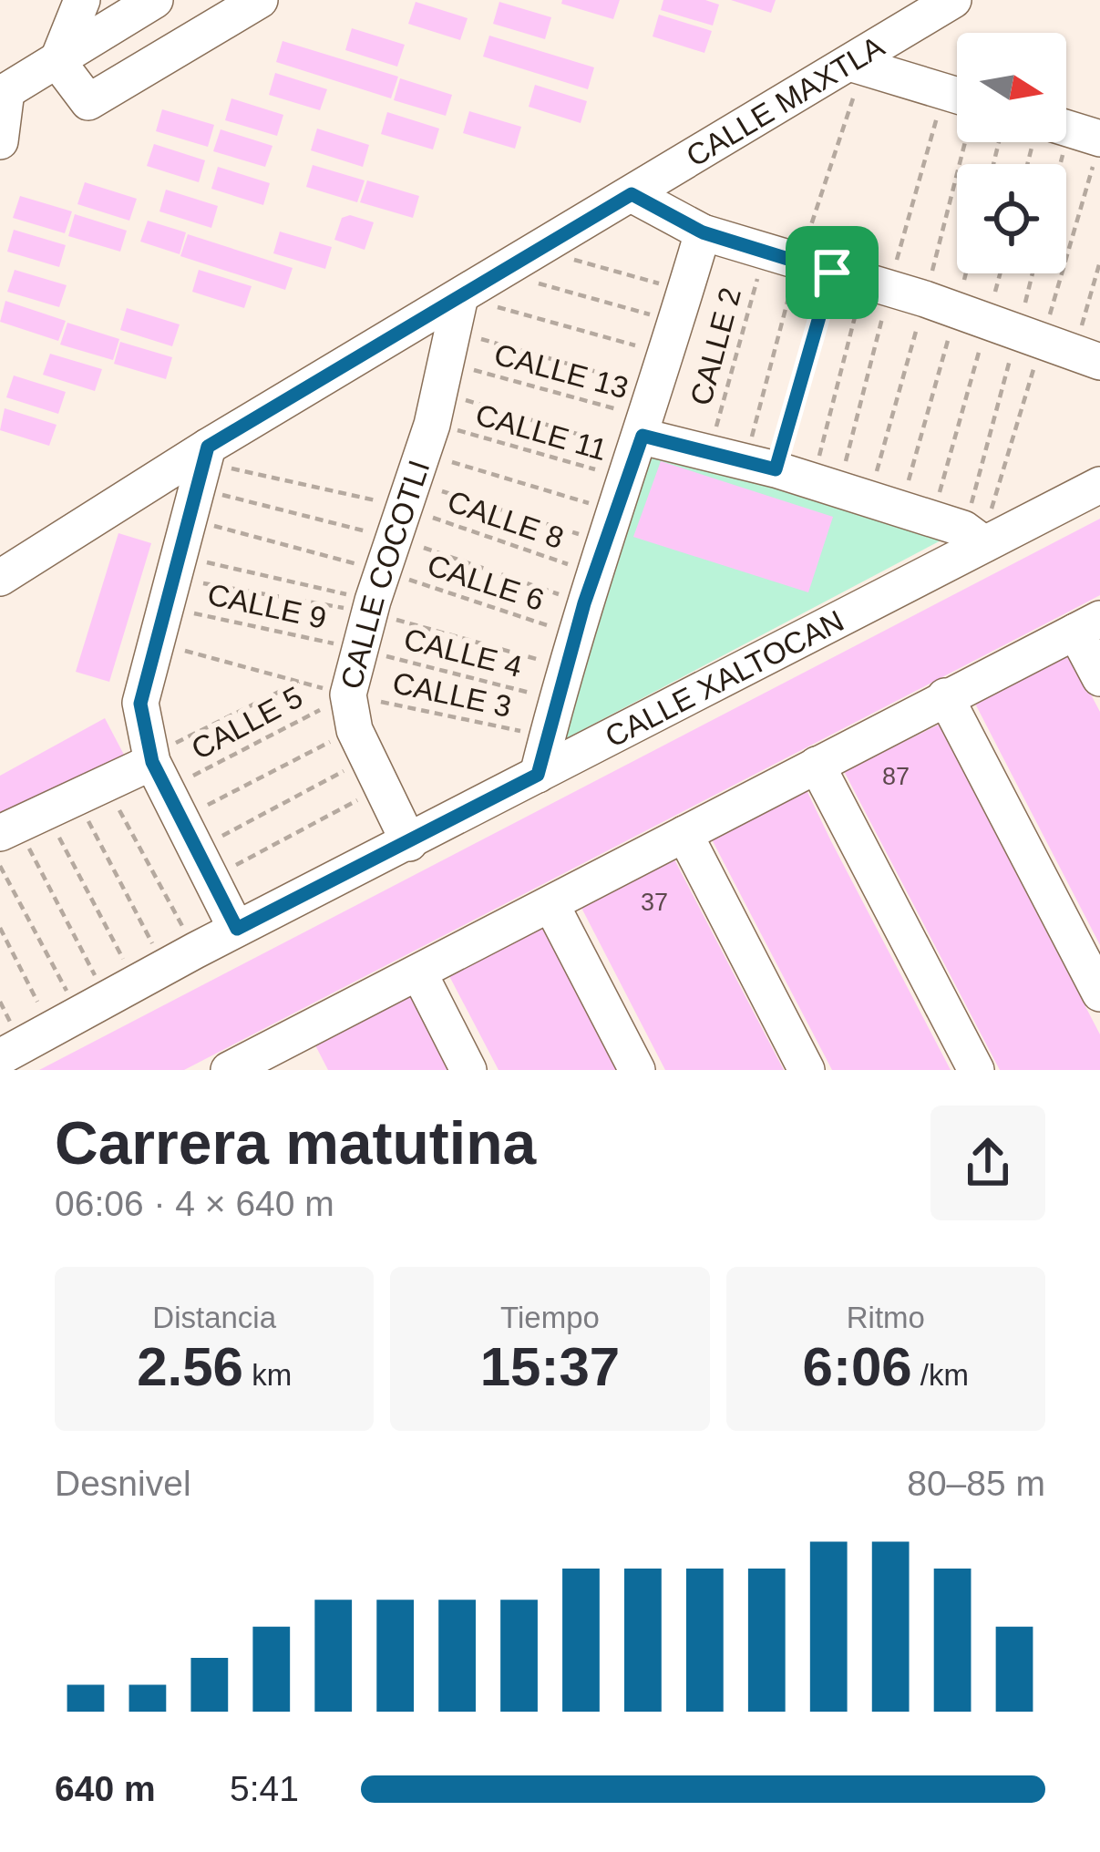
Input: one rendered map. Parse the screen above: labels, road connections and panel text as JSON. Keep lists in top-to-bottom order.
{
  "streets": {
    "street": ["CALLE MAXTLA", "CALLE COCOTLI", "CALLE XALTOCAN"],
    "path": [
      "CALLE 2",
      "CALLE 13",
      "CALLE 11",
      "CALLE 8",
      "CALLE 6",
      "CALLE 9",
      "CALLE 4",
      "CALLE 3",
      "CALLE 5"
    ]
  },
  "crossings": [
    ["CALLE MAXTLA", "CALLE COCOTLI"],
    ["CALLE 13", "CALLE 11"],
    ["CALLE 13", "CALLE 8"],
    ["CALLE 13", "CALLE 6"],
    ["CALLE 13", "CALLE 4"],
    ["CALLE 11", "CALLE 8"],
    ["CALLE 11", "CALLE COCOTLI"],
    ["CALLE 11", "CALLE 6"],
    ["CALLE 11", "CALLE 4"],
    ["CALLE 8", "CALLE COCOTLI"],
    ["CALLE 8", "CALLE 6"],
    ["CALLE 8", "CALLE 4"],
    ["CALLE COCOTLI", "CALLE 6"],
    ["CALLE COCOTLI", "CALLE 9"],
    ["CALLE COCOTLI", "CALLE 4"],
    ["CALLE COCOTLI", "CALLE 3"],
    ["CALLE COCOTLI", "CALLE 5"],
    ["CALLE 6", "CALLE 4"],
    ["CALLE 9", "CALLE 4"],
    ["CALLE 3", "CALLE 5"]
  ],
  "house_numbers": ["87", "37"],
  "north": "right",
  "page": {
    "heading": ["Carrera matutina", "06:06 · 4 × 640 m"],
    "stats": [
      ["Distancia", "2.56 km"],
      ["Tiempo", "15:37"],
      ["Ritmo", "6:06 /km"]
    ],
    "chart": ["Desnivel", "80–85 m"],
    "list": [
      {
        "name": "640 m",
        "note": "5:41"
      }
    ]
  }
}
